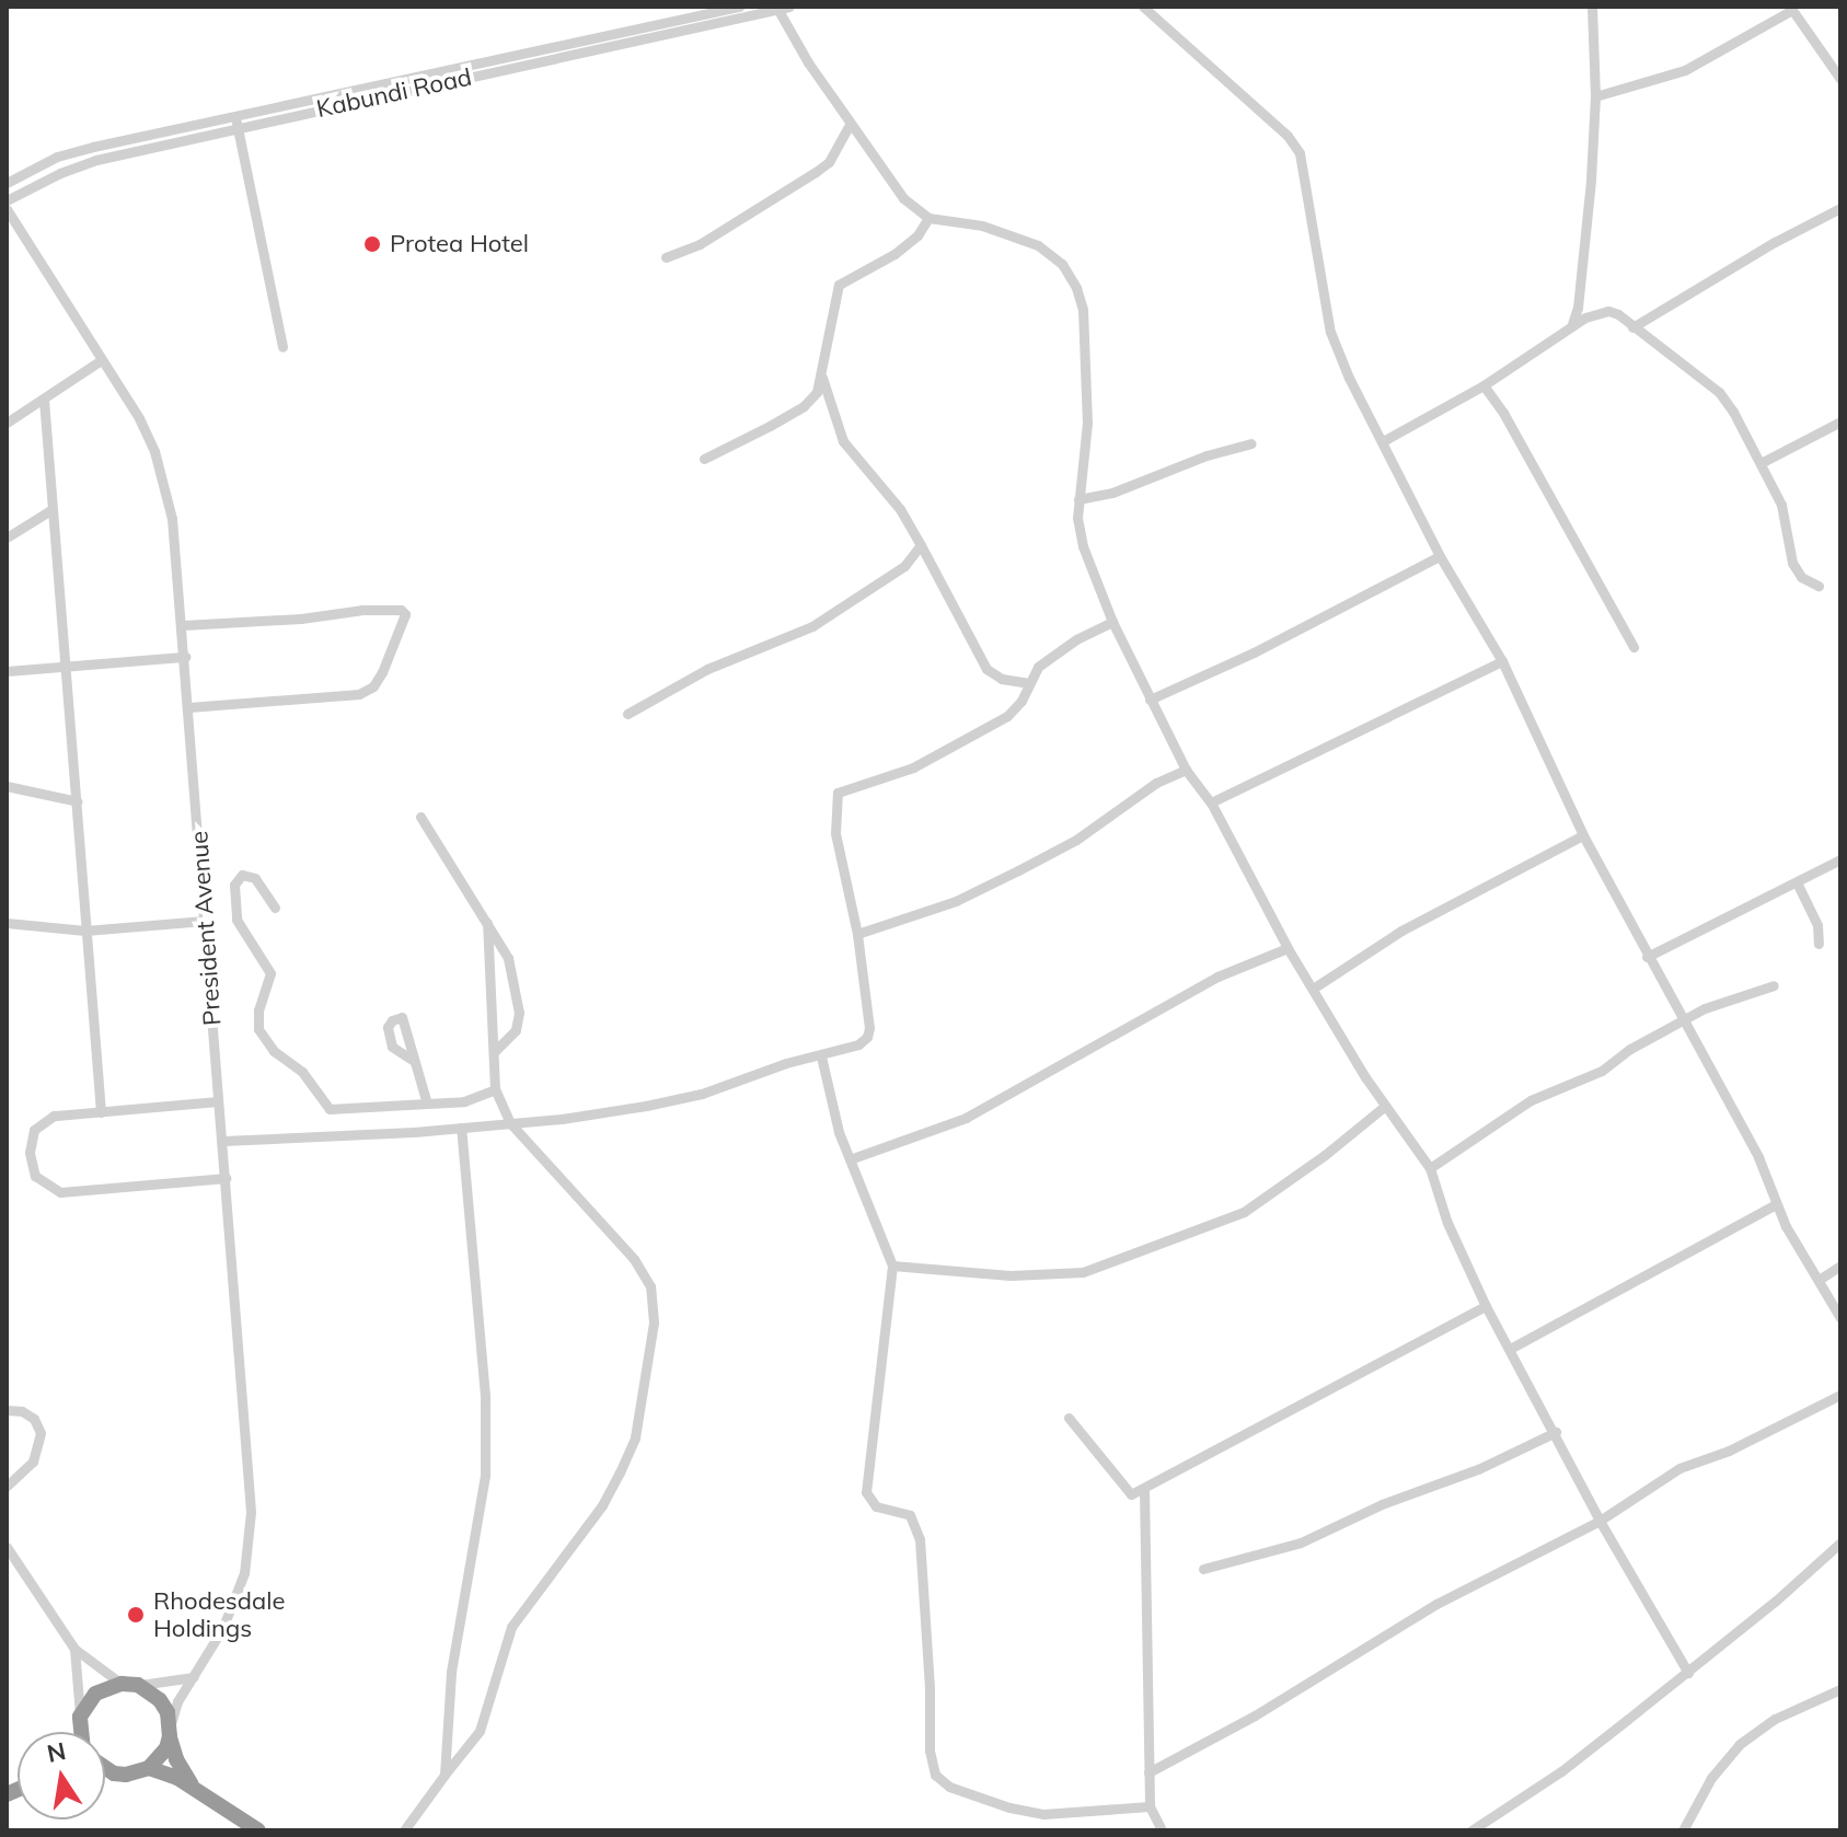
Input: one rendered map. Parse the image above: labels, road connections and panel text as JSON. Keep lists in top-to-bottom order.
{
  "streets": {
    "street": ["Kabundi Road", "President Avenue"]
  },
  "places": ["Protea Hotel", "Rhodesdale Holdings"],
  "north": "top"
}
